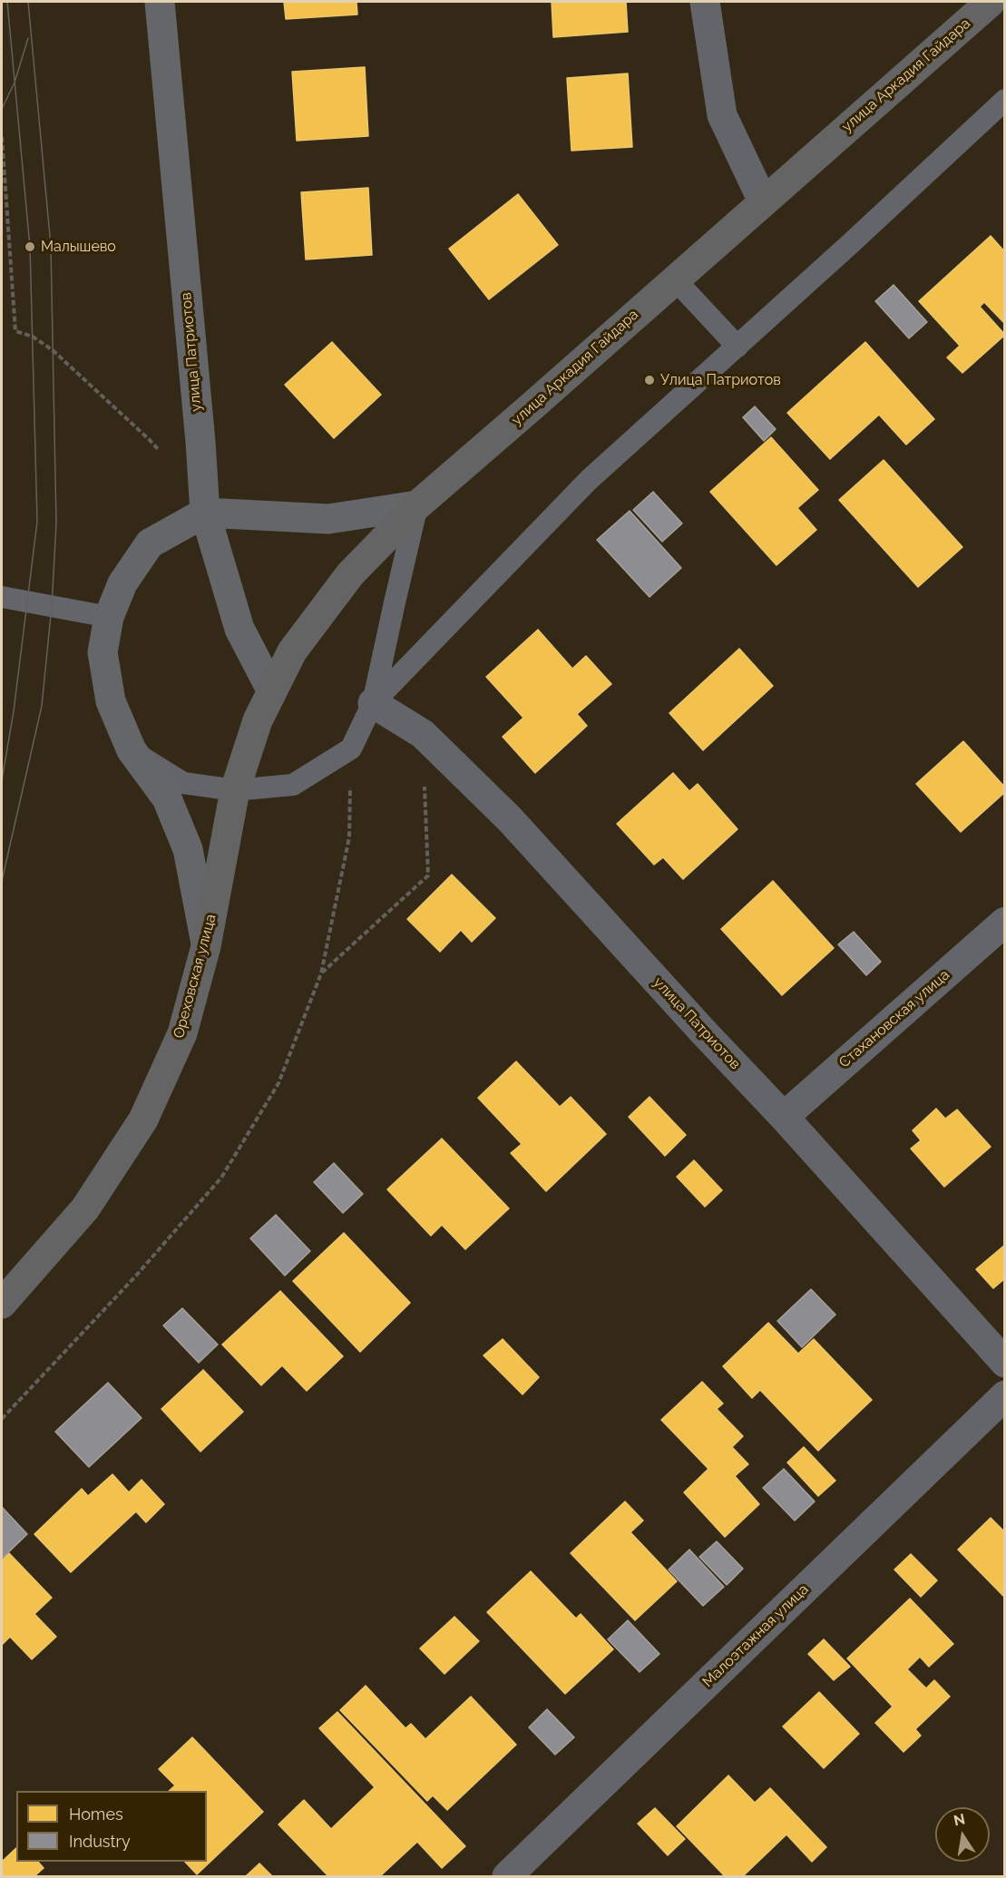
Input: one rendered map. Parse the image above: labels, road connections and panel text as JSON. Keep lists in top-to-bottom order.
{
  "streets": {
    "main road": ["улица Аркадия Гайдара", "улица Патриотов", "Ореховская улица"],
    "street": ["Стахановская улица", "Малоэтажная улица"]
  },
  "crossings": [
    ["улица Аркадия Гайдара", "улица Патриотов"],
    ["улица Аркадия Гайдара", "Ореховская улица"],
    ["улица Патриотов", "Стахановская улица"]
  ],
  "places": ["Малышево", "Улица Патриотов"],
  "legend": ["Homes", "Industry"],
  "north": "top"
}
